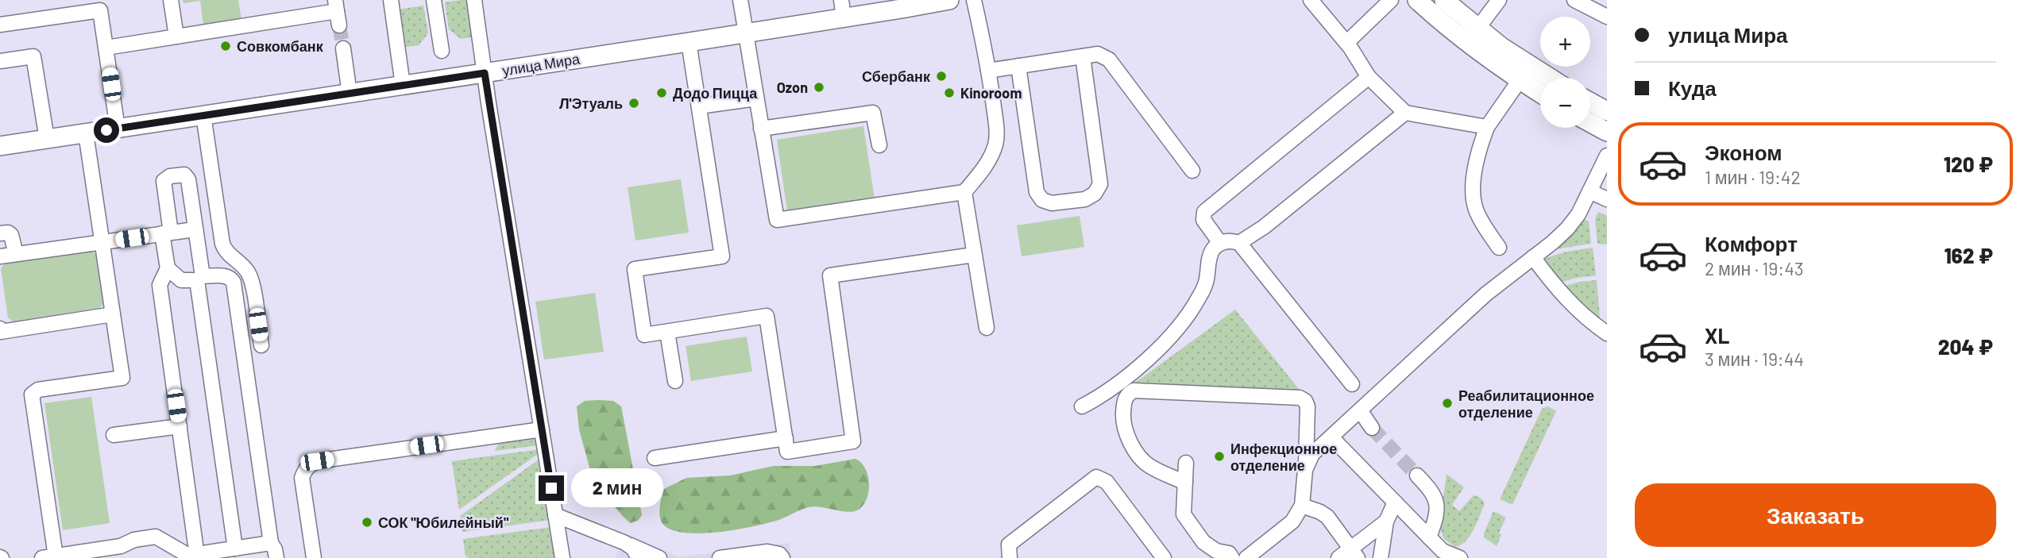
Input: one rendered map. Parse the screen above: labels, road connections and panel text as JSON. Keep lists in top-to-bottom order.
{
  "streets": {
    "main road": ["улица Мира"]
  },
  "places": [
    "Совкомбанк",
    "Сбербанк",
    "Ozon",
    "Додо Пицца",
    "Kinoroom",
    "Л'Этуаль",
    "Реабилитационное отделение",
    "Инфекционное отделение",
    "СОК \"Юбилейный\""
  ],
  "page": {
    "banner": ["улица Мира", "Куда"],
    "map_buttons": ["+", "−"],
    "list": [
      {
        "name": "Эконом",
        "note": "1 мин · 19:42",
        "value": "120 ₽"
      },
      {
        "name": "Комфорт",
        "note": "2 мин · 19:43",
        "value": "162 ₽"
      },
      {
        "name": "XL",
        "note": "3 мин · 19:44",
        "value": "204 ₽"
      }
    ],
    "bubble": "2 мин",
    "buttons": "Заказать"
  }
}
